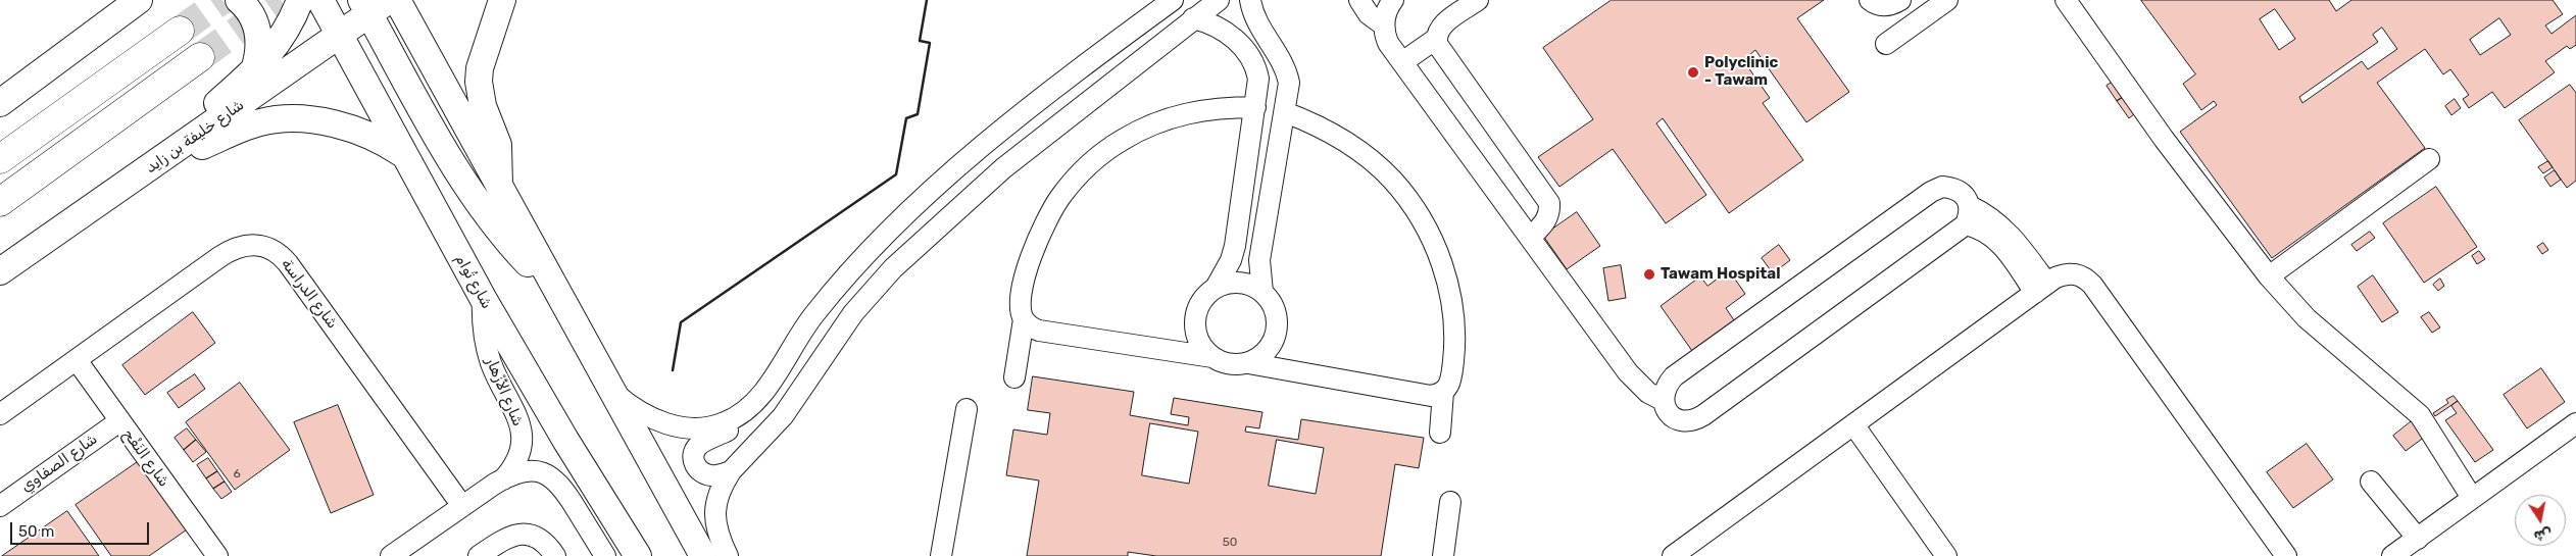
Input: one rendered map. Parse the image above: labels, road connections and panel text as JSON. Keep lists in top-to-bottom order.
{
  "streets": {
    "main road": ["شارع خليفة بن زايد", "شارع تُوام"],
    "street": [
      "شارع الدراسة",
      "شارع الأَزْهار",
      "شارع النَفْح",
      "شارع الصفاوي"
    ]
  },
  "crossings": [
    ["شارع خليفة بن زايد", "شارع تُوام"],
    ["شارع تُوام", "شارع الأَزْهار"],
    ["شارع الدراسة", "شارع الأَزْهار"],
    ["شارع الدراسة", "شارع النَفْح"],
    ["شارع النَفْح", "شارع الصفاوي"]
  ],
  "places": ["Polyclinic - Tawam", "Tawam Hospital"],
  "house_numbers": ["6", "50"],
  "scale_bar": "50 m",
  "north": "bottom"
}
